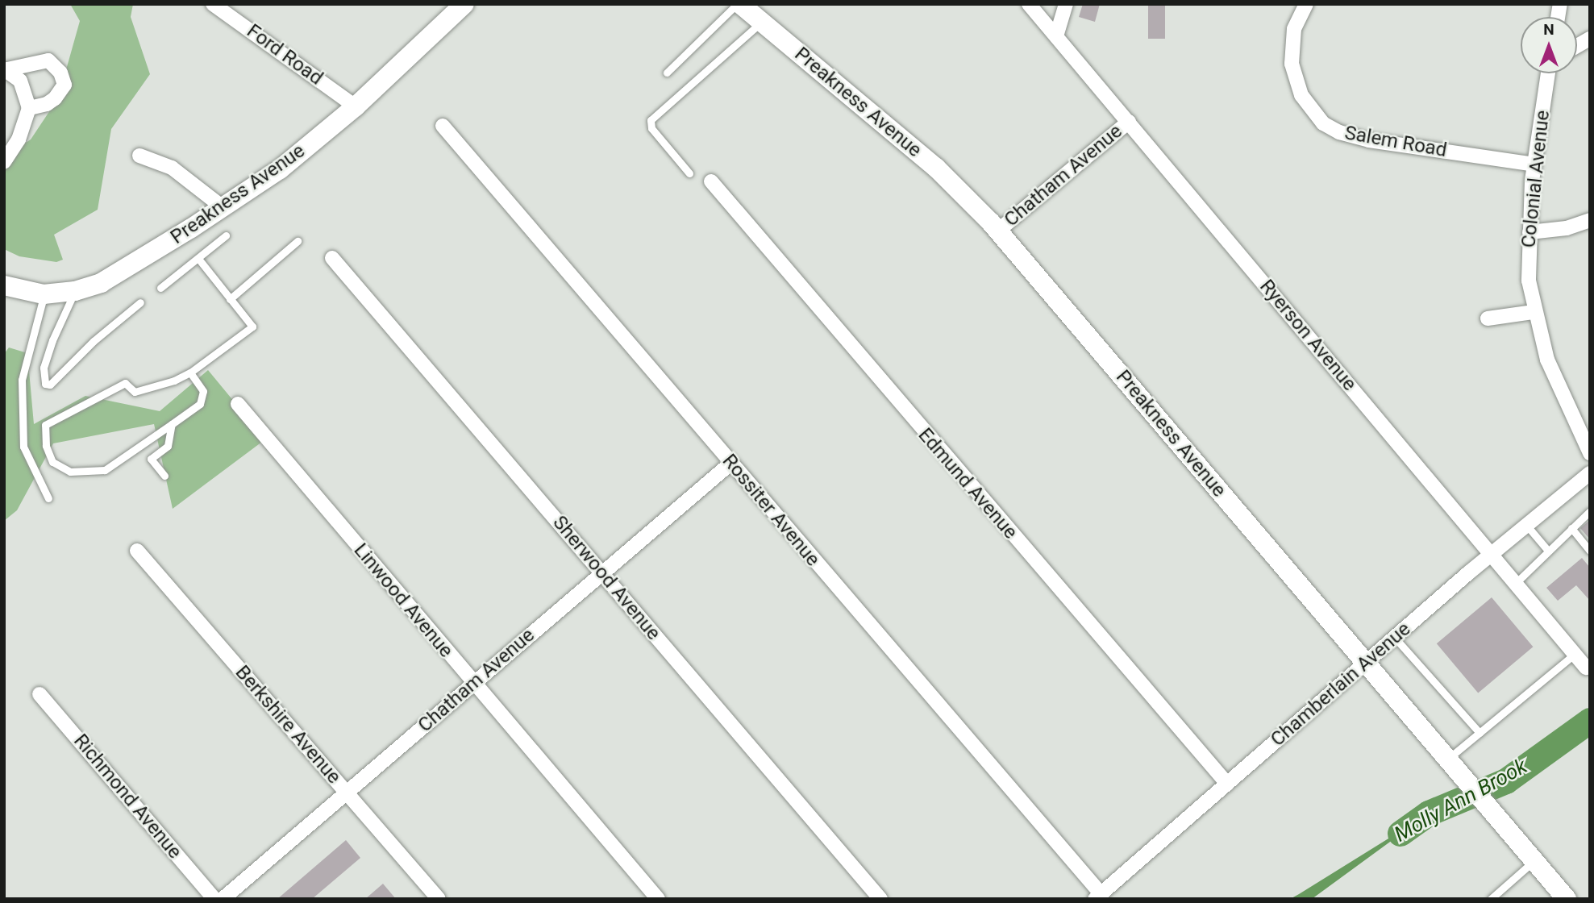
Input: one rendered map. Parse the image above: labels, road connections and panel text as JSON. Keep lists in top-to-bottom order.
{
  "streets": {
    "main road": ["Preakness Avenue"],
    "street": [
      "Ford Road",
      "Salem Road",
      "Chatham Avenue",
      "Colonial Avenue",
      "Ryerson Avenue",
      "Edmund Avenue",
      "Rossiter Avenue",
      "Sherwood Avenue",
      "Linwood Avenue",
      "Chamberlain Avenue",
      "Berkshire Avenue",
      "Richmond Avenue"
    ]
  },
  "crossings": [
    ["Ford Road", "Preakness Avenue"],
    ["Preakness Avenue", "Chatham Avenue"],
    ["Preakness Avenue", "Chamberlain Avenue"],
    ["Salem Road", "Colonial Avenue"],
    ["Chatham Avenue", "Ryerson Avenue"],
    ["Chatham Avenue", "Rossiter Avenue"],
    ["Chatham Avenue", "Sherwood Avenue"],
    ["Chatham Avenue", "Linwood Avenue"],
    ["Chatham Avenue", "Berkshire Avenue"],
    ["Ryerson Avenue", "Chamberlain Avenue"],
    ["Edmund Avenue", "Chamberlain Avenue"],
    ["Rossiter Avenue", "Chamberlain Avenue"]
  ],
  "water": ["Molly Ann Brook"],
  "north": "top"
}
